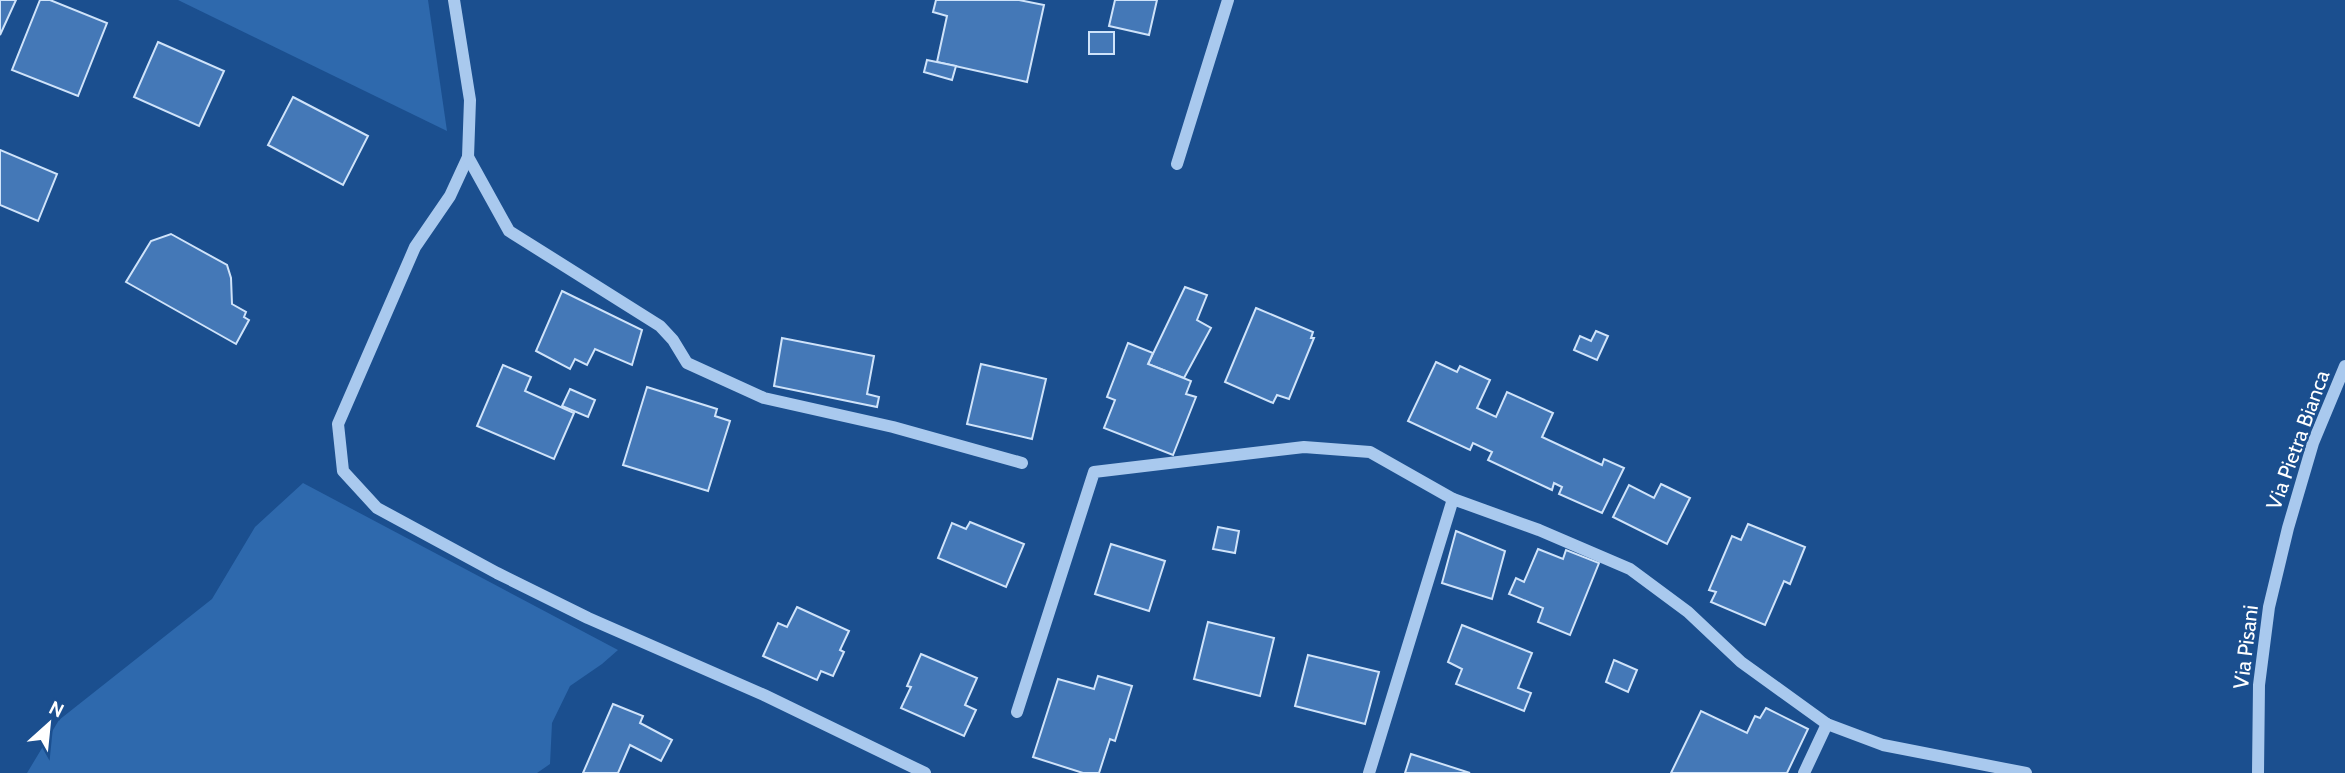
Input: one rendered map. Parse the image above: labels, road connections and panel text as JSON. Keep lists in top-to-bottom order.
{
  "streets": {
    "street": ["Via Pietra Bianca", "Via Pisani"]
  },
  "crossings": [
    ["Via Pietra Bianca", "Via Pisani"]
  ],
  "north": "top right"
}
